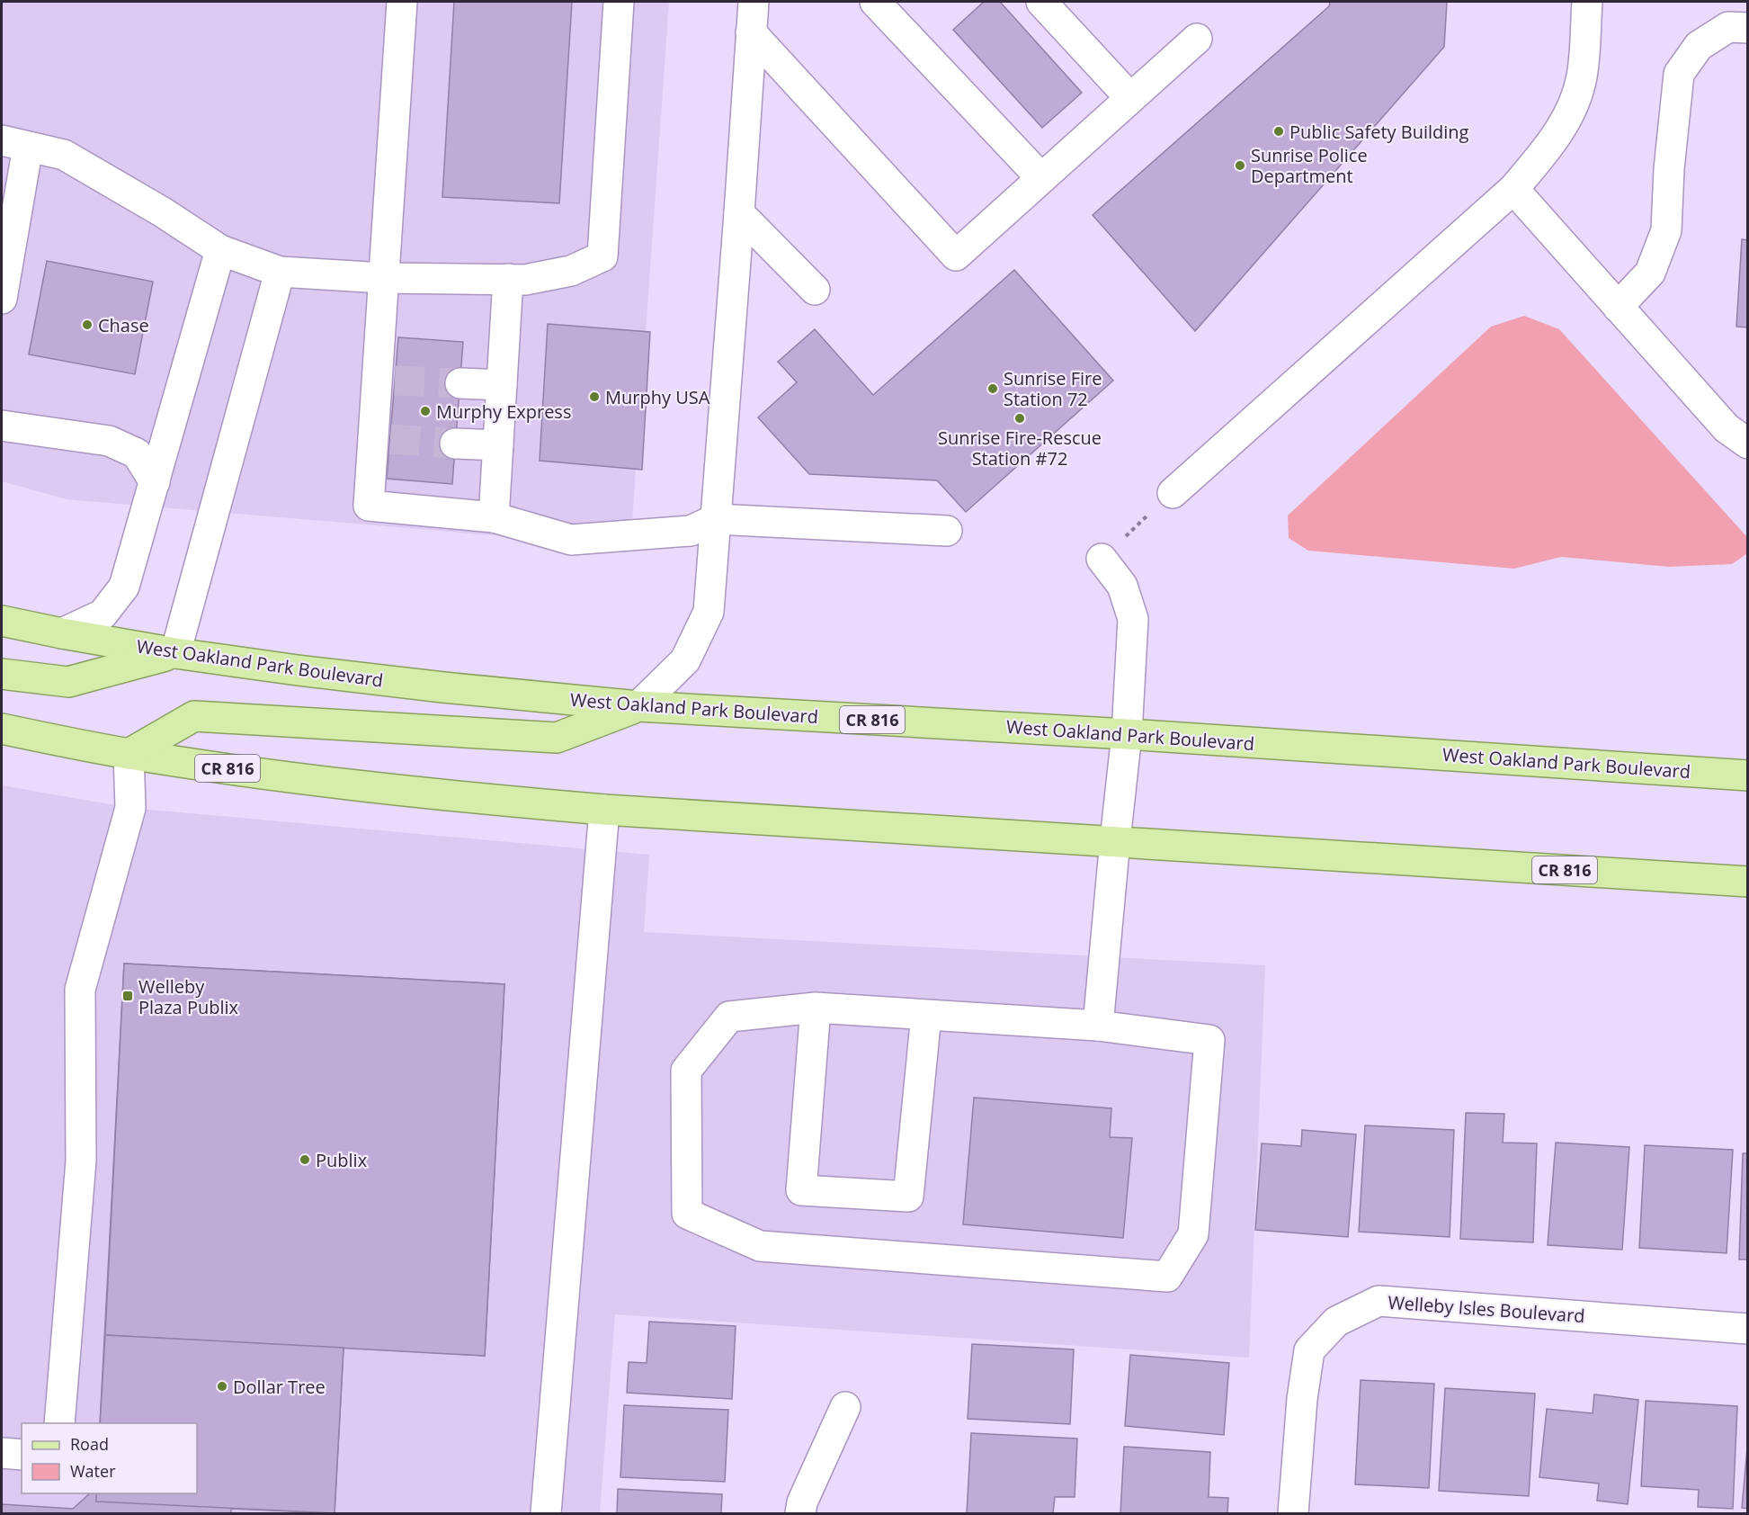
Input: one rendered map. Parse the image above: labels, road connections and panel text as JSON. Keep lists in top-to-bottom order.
{
  "streets": {
    "main road": ["West Oakland Park Boulevard", "CR 816"],
    "street": ["Welleby Isles Boulevard"]
  },
  "places": {
    "other": [
      "Public Safety Building",
      "Sunrise Police Department",
      "Chase",
      "Sunrise Fire Station 72",
      "Murphy USA",
      "Murphy Express",
      "Sunrise Fire-Rescue Station #72",
      "Publix",
      "Dollar Tree"
    ],
    "transit": ["Welleby Plaza Publix"]
  },
  "legend": ["Road", "Water"]
}
